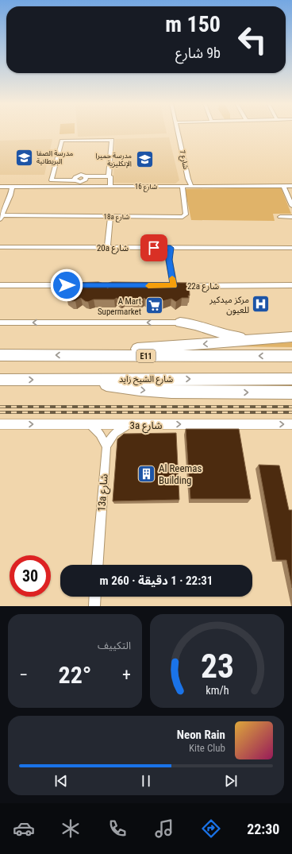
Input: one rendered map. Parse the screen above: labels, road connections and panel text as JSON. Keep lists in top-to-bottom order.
{
  "streets": {
    "highway": ["E11", "شارع الشيخ زايد"],
    "street": [
      "شارع 7",
      "شارع 16",
      "18a شارع",
      "20a شارع",
      "22a شارع",
      "3a شارع",
      "13a شارع"
    ]
  },
  "crossings": [
    ["شارع 7", "شارع 16"],
    ["شارع 7", "18a شارع"],
    ["شارع 16", "18a شارع"],
    ["20a شارع", "22a شارع"],
    ["3a شارع", "13a شارع"]
  ],
  "one_way": ["3a شارع"],
  "places": {
    "school or university": ["مدرسة الصفا البريطانية", "مدرسة جميرا الإنكليزية"],
    "hospital": ["مركز ميدكير للعيون"],
    "supermarket": ["A Mart Supermarket"],
    "building": ["Al Reemas Building"]
  },
  "page": {
    "turn": ["150 m", "9b شارع"],
    "limit": "30",
    "trip": "22:31 · 1 دقيقة · 260 m",
    "tile": "التكييف",
    "heat": ["−", "22°", "+"],
    "song": ["Neon Rain", "Kite Club"],
    "tabs": "22:30",
    "gauge": ["23", "km/h"]
  }
}
